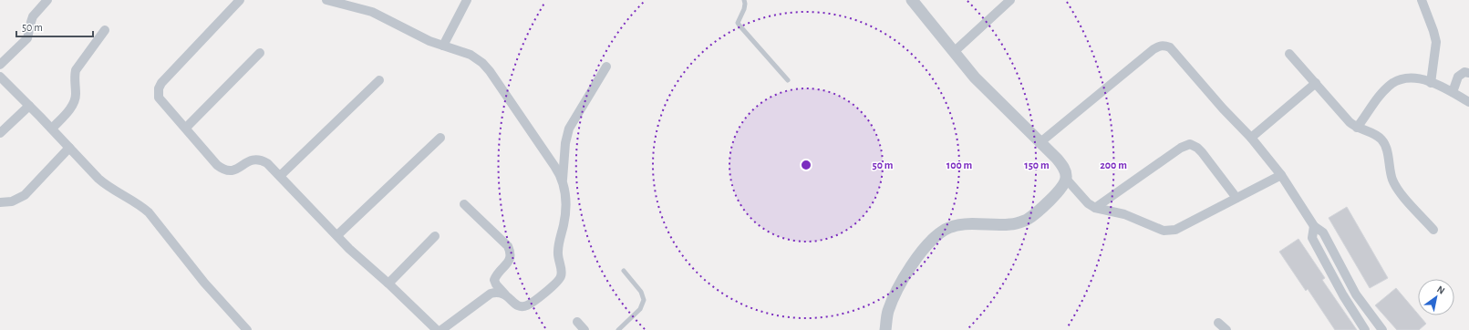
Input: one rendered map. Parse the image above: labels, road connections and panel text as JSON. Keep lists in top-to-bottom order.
{
  "scale_bar": "50 m",
  "north": "top right",
  "rings": [
    "50 m",
    "100 m",
    "150 m",
    "200 m"
  ]
}
